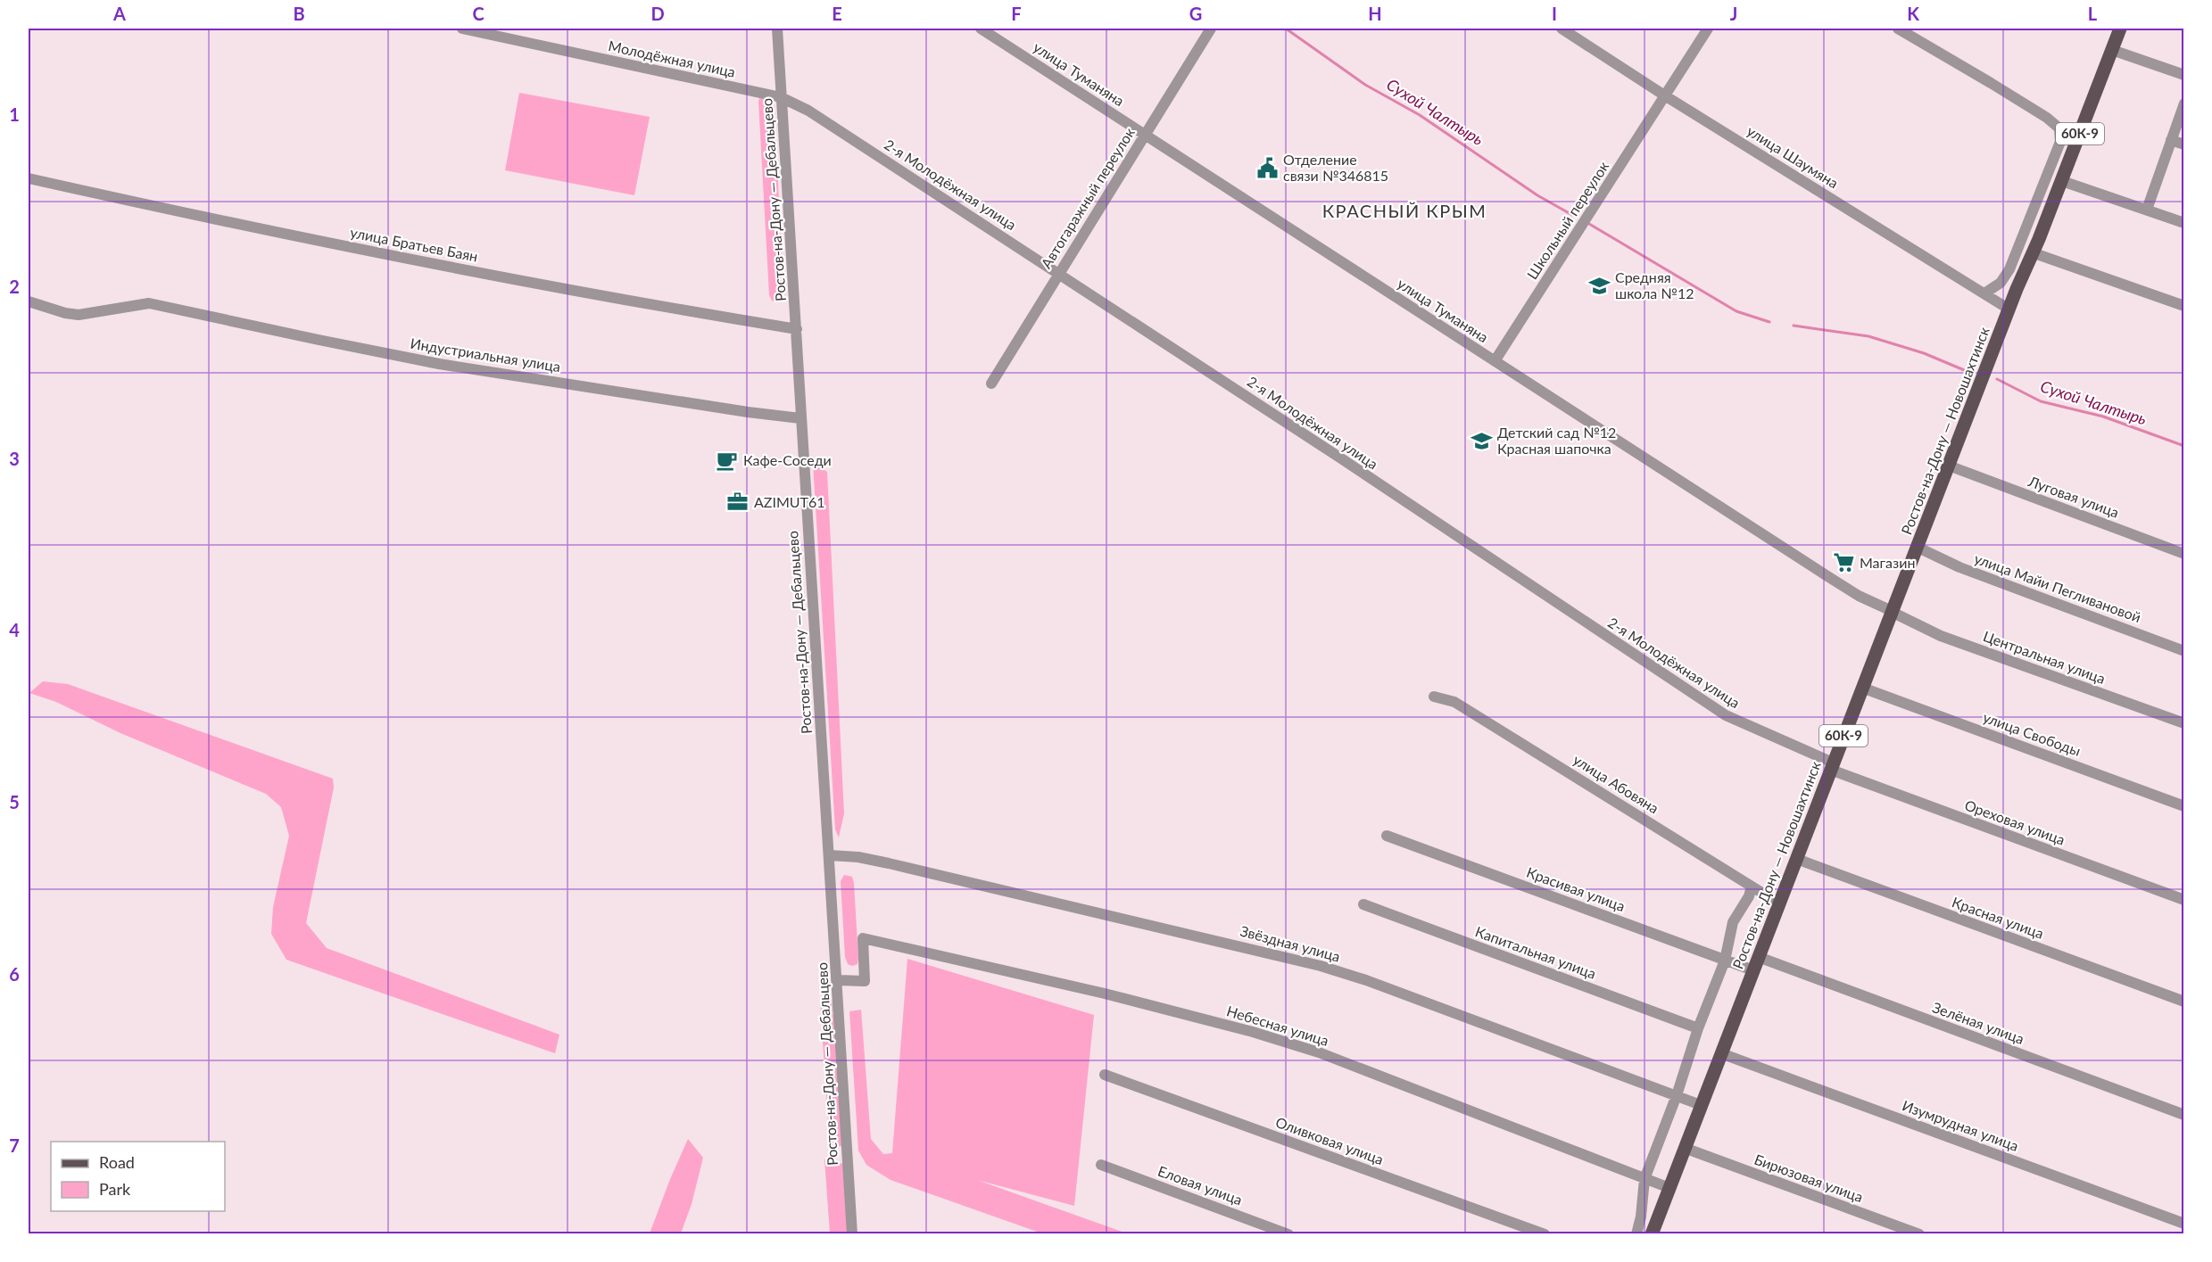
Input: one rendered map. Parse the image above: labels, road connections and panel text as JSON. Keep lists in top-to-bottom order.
{
  "streets": {
    "main road": ["60К-9", "Ростов-на-Дону — Новошахтинск"],
    "street": [
      "Молодёжная улица",
      "улица Туманяна",
      "улица Шаумяна",
      "2-я Молодёжная улица",
      "Автогаражный переулок",
      "Ростов-на-Дону — Дебальцево",
      "Школьный переулок",
      "улица Братьев Баян",
      "Индустриальная улица",
      "Луговая улица",
      "улица Майи Пегливановой",
      "Центральная улица",
      "улица Свободы",
      "улица Абовяна",
      "Ореховая улица",
      "Красивая улица",
      "Красная улица",
      "Звёздная улица",
      "Капитальная улица",
      "Зелёная улица",
      "Небесная улица",
      "Изумрудная улица",
      "Оливковая улица",
      "Бирюзовая улица",
      "Еловая улица"
    ]
  },
  "crossings": [
    ["Молодёжная улица", "2-я Молодёжная улица"],
    ["Молодёжная улица", "Ростов-на-Дону — Дебальцево"],
    ["улица Туманяна", "Автогаражный переулок"],
    ["улица Туманяна", "Школьный переулок"],
    ["улица Туманяна", "Ростов-на-Дону — Новошахтинск"],
    ["улица Туманяна", "Центральная улица"],
    ["улица Шаумяна", "Школьный переулок"],
    ["улица Шаумяна", "Ростов-на-Дону — Новошахтинск"],
    ["2-я Молодёжная улица", "Автогаражный переулок"],
    ["2-я Молодёжная улица", "Ростов-на-Дону — Дебальцево"],
    ["2-я Молодёжная улица", "Ростов-на-Дону — Новошахтинск"],
    ["2-я Молодёжная улица", "Ореховая улица"],
    ["Ростов-на-Дону — Дебальцево", "улица Братьев Баян"],
    ["Ростов-на-Дону — Дебальцево", "Индустриальная улица"],
    ["Ростов-на-Дону — Дебальцево", "Звёздная улица"],
    ["Ростов-на-Дону — Дебальцево", "Небесная улица"],
    ["Ростов-на-Дону — Новошахтинск", "Луговая улица"],
    ["Ростов-на-Дону — Новошахтинск", "улица Майи Пегливановой"],
    ["Ростов-на-Дону — Новошахтинск", "Центральная улица"],
    ["Ростов-на-Дону — Новошахтинск", "улица Свободы"],
    ["Ростов-на-Дону — Новошахтинск", "улица Абовяна"],
    ["Ростов-на-Дону — Новошахтинск", "Ореховая улица"],
    ["Ростов-на-Дону — Новошахтинск", "Красивая улица"],
    ["Ростов-на-Дону — Новошахтинск", "Красная улица"],
    ["Ростов-на-Дону — Новошахтинск", "Звёздная улица"],
    ["Ростов-на-Дону — Новошахтинск", "Зелёная улица"],
    ["Ростов-на-Дону — Новошахтинск", "Небесная улица"],
    ["Ростов-на-Дону — Новошахтинск", "Изумрудная улица"],
    ["Ростов-на-Дону — Новошахтинск", "Бирюзовая улица"]
  ],
  "districts": ["КРАСНЫЙ КРЫМ"],
  "water": ["Сухой Чалтырь"],
  "places": {
    "public building": ["Отделение связи №346815"],
    "school or university": ["Средняя школа №12", "Детский сад №12 Красная шапочка"],
    "cafe": ["Кафе-Соседи"],
    "office": ["AZIMUT61"],
    "supermarket": ["Магазин"]
  },
  "legend": ["Road", "Park"],
  "grid": {
    "columns": [
      "A",
      "B",
      "C",
      "D",
      "E",
      "F",
      "G",
      "H",
      "I",
      "J",
      "K",
      "L"
    ],
    "rows": [
      "1",
      "2",
      "3",
      "4",
      "5",
      "6",
      "7"
    ]
  }
}
